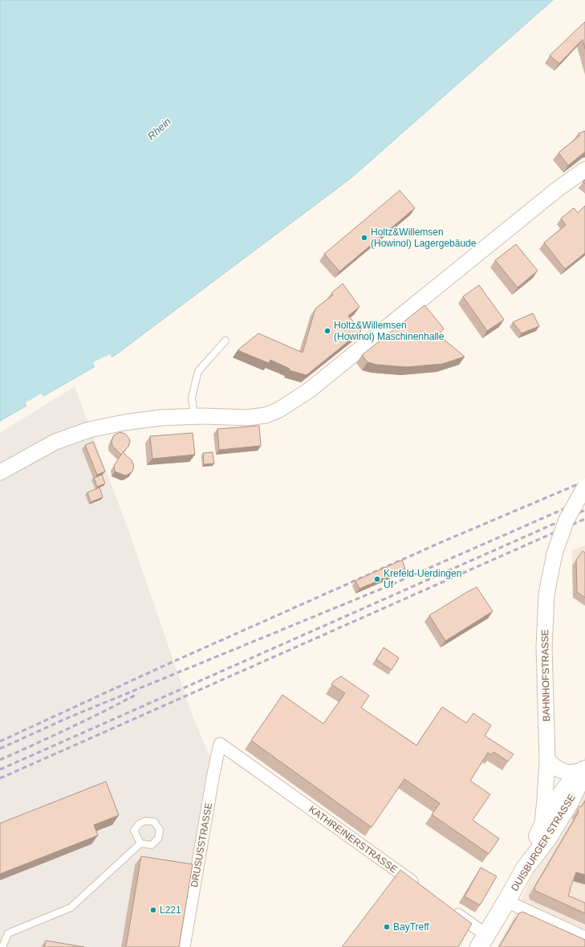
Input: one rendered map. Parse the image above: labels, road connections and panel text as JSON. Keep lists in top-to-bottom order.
{
  "streets": {
    "main road": ["BAHNHOFSTRASSE", "DUISBURGER STRASSE"],
    "street": ["KATHREINERSTRASSE", "DRUSUSSTRASSE"]
  },
  "crossings": [
    ["BAHNHOFSTRASSE", "DUISBURGER STRASSE"],
    ["KATHREINERSTRASSE", "DRUSUSSTRASSE"]
  ],
  "water": ["Rhein"],
  "places": [
    "Holtz&Willemsen (Howinol) Lagergebäude",
    "Holtz&Willemsen (Howinol) Maschinenhalle",
    "Krefeld-Uerdingen Uf",
    "L221",
    "BayTreff"
  ]
}
